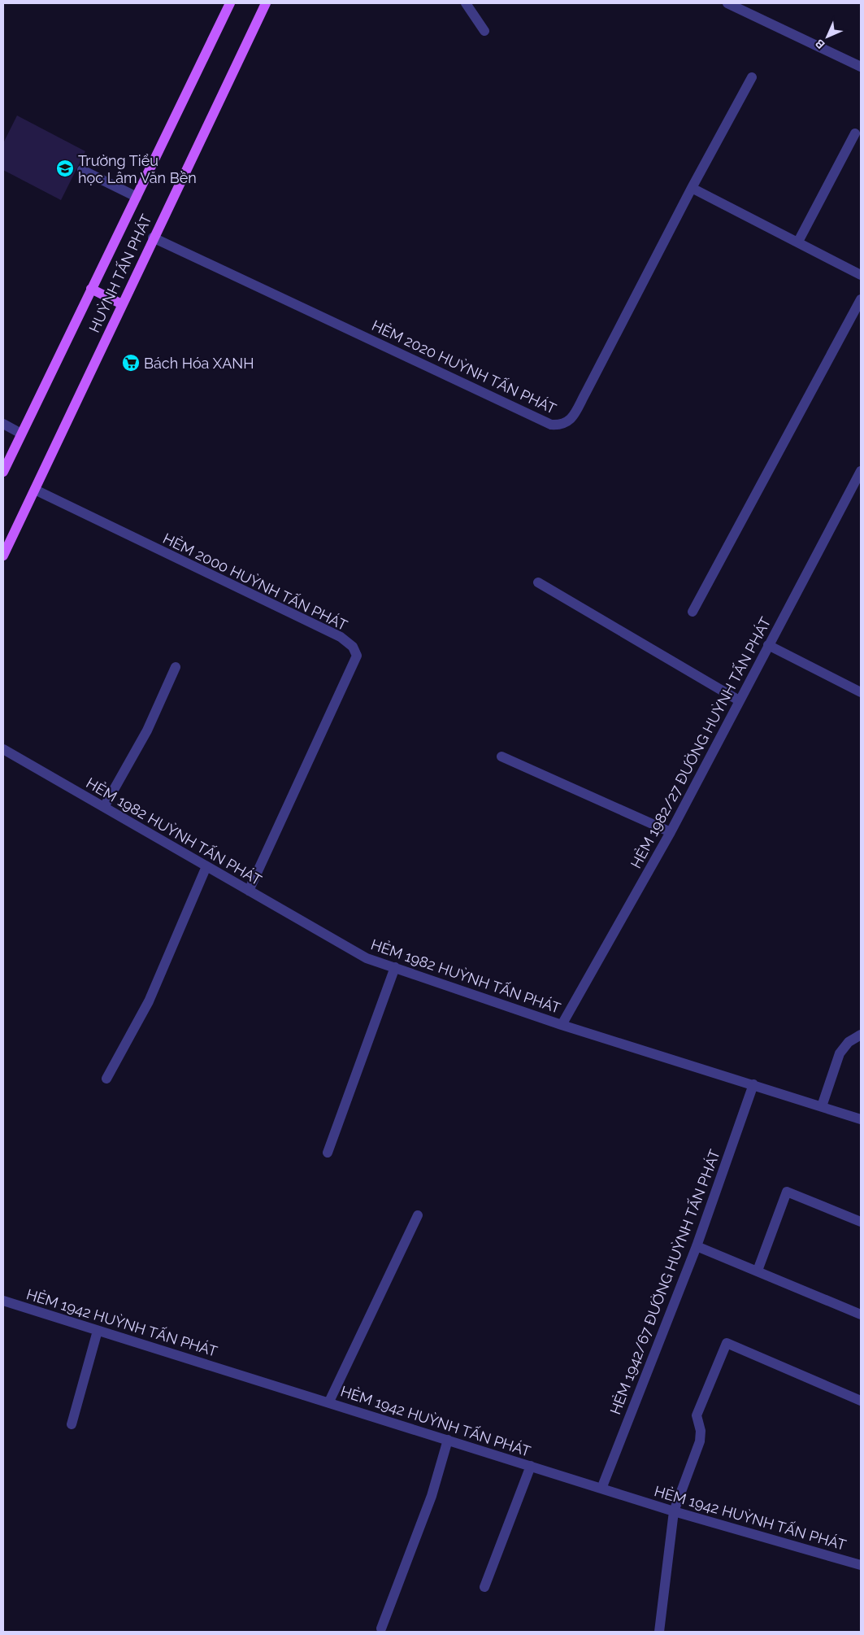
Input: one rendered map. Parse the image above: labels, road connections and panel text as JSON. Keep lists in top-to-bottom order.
{
  "streets": {
    "main road": ["HUỲNH TẤN PHÁT"],
    "street": [
      "HẺM 2020 HUỲNH TẤN PHÁT",
      "HẺM 2000 HUỲNH TẤN PHÁT",
      "HẺM 1982/27 ĐƯỜNG HUỲNH TẤN PHÁT",
      "HẺM 1982 HUỲNH TẤN PHÁT",
      "HẺM 1942/67 ĐƯỜNG HUỲNH TẤN PHÁT",
      "HẺM 1942 HUỲNH TẤN PHÁT"
    ]
  },
  "crossings": [
    ["HUỲNH TẤN PHÁT", "HẺM 2020 HUỲNH TẤN PHÁT"],
    ["HUỲNH TẤN PHÁT", "HẺM 2000 HUỲNH TẤN PHÁT"],
    ["HẺM 2000 HUỲNH TẤN PHÁT", "HẺM 1982 HUỲNH TẤN PHÁT"],
    ["HẺM 1982/27 ĐƯỜNG HUỲNH TẤN PHÁT", "HẺM 1982 HUỲNH TẤN PHÁT"],
    ["HẺM 1982 HUỲNH TẤN PHÁT", "HẺM 1942/67 ĐƯỜNG HUỲNH TẤN PHÁT"],
    ["HẺM 1942/67 ĐƯỜNG HUỲNH TẤN PHÁT", "HẺM 1942 HUỲNH TẤN PHÁT"]
  ],
  "places": {
    "school or university": ["Trường Tiểu học Lâm Văn Bền"],
    "supermarket": ["Bách Hóa XANH"]
  },
  "north": "bottom left"
}
